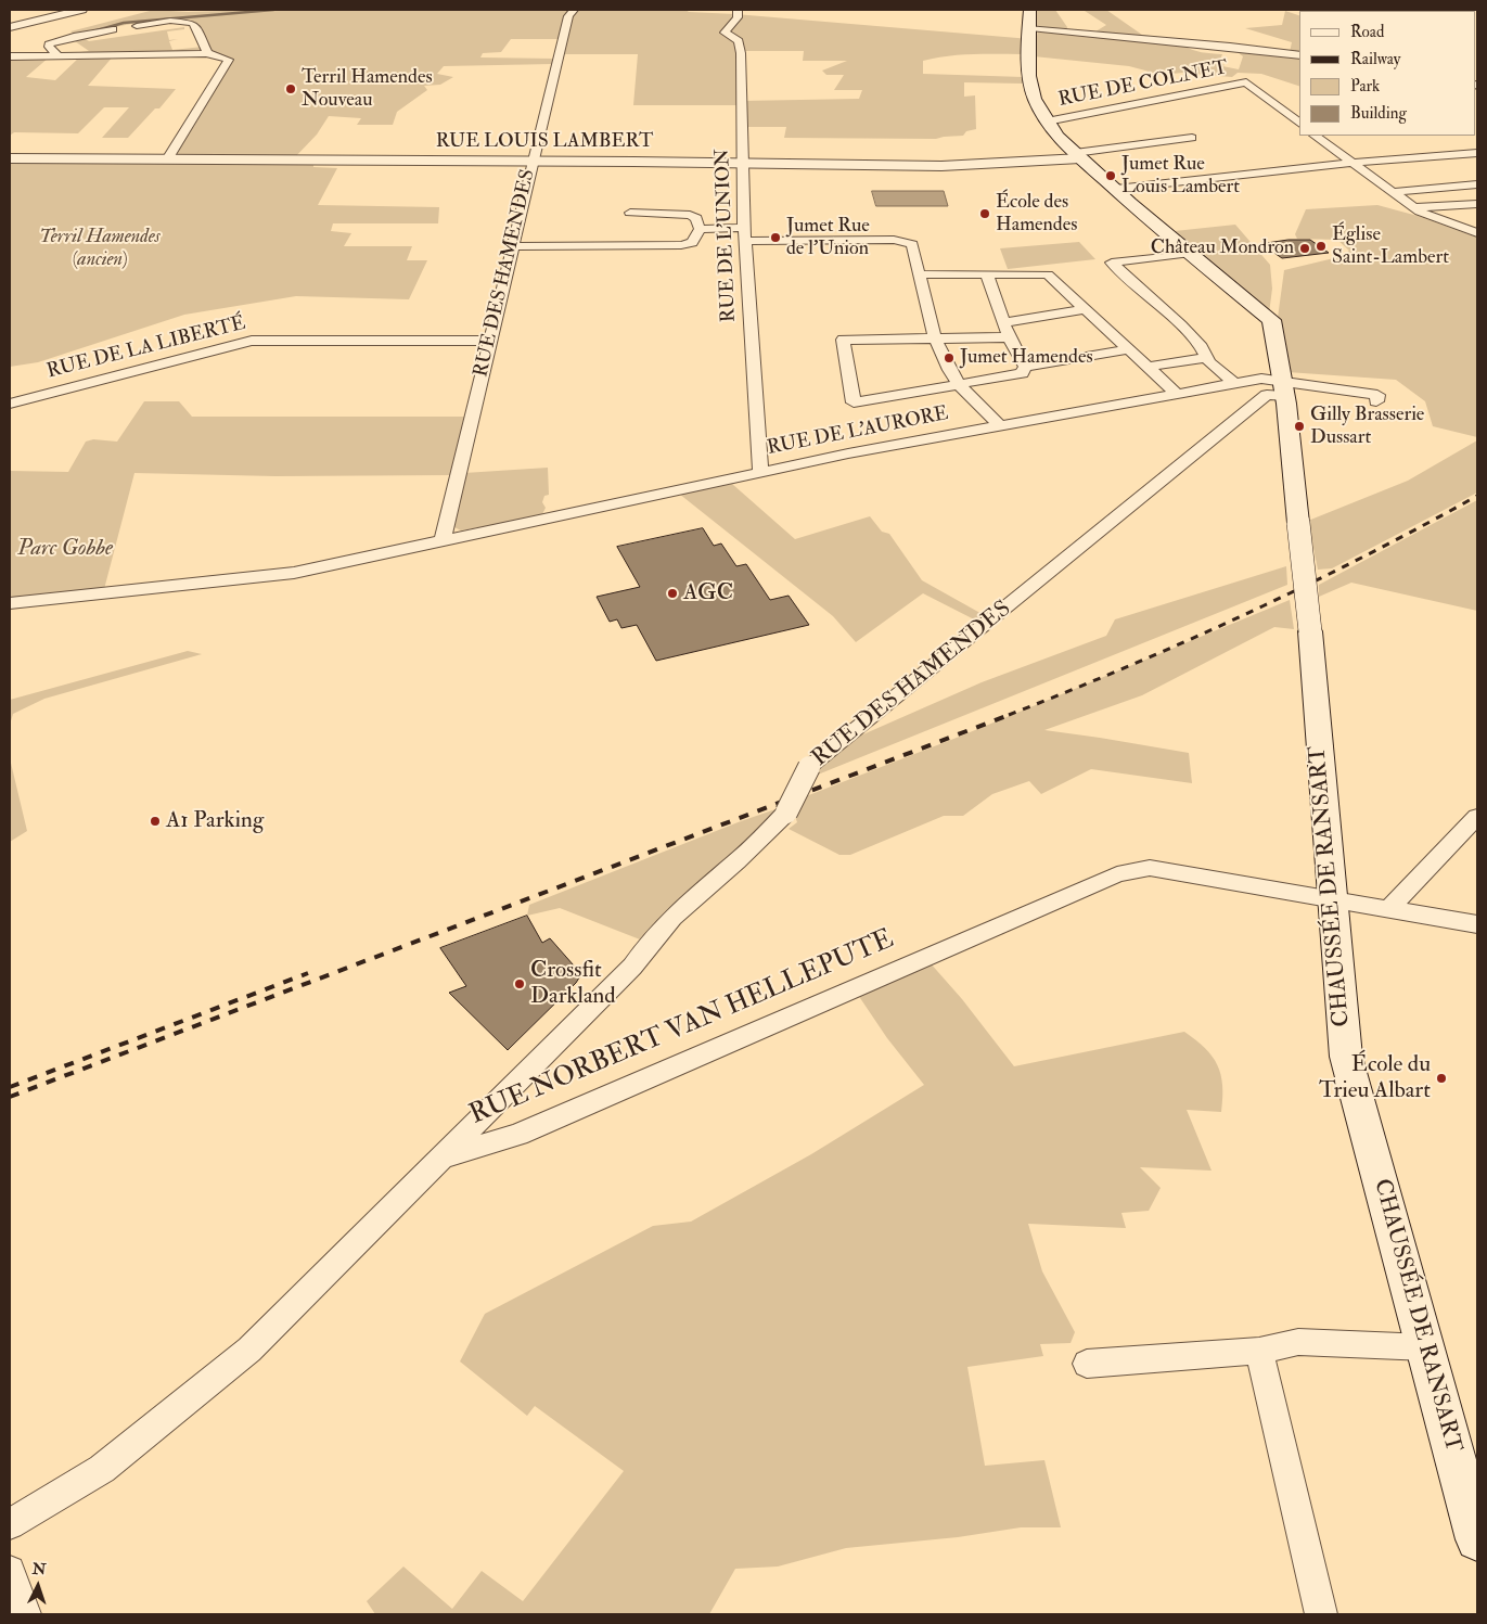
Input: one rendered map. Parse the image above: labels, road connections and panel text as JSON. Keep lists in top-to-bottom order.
{
  "streets": {
    "main road": ["CHAUSSÉE DE RANSART"],
    "street": [
      "RUE DE COLNET",
      "RUE LOUIS LAMBERT",
      "RUE DE L'UNION",
      "RUE DES HAMENDES",
      "RUE DE LA LIBERTÉ",
      "RUE DE L'AURORE",
      "RUE NORBERT VAN HELLEPUTE"
    ]
  },
  "crossings": [
    ["RUE DE COLNET", "CHAUSSÉE DE RANSART"],
    ["RUE LOUIS LAMBERT", "RUE DE L'UNION"],
    ["RUE LOUIS LAMBERT", "RUE DES HAMENDES"],
    ["RUE LOUIS LAMBERT", "CHAUSSÉE DE RANSART"],
    ["RUE DE L'UNION", "RUE DE L'AURORE"],
    ["RUE DES HAMENDES", "RUE DE LA LIBERTÉ"],
    ["RUE DES HAMENDES", "RUE DE L'AURORE"],
    ["RUE DES HAMENDES", "CHAUSSÉE DE RANSART"],
    ["RUE DES HAMENDES", "RUE NORBERT VAN HELLEPUTE"],
    ["RUE DE L'AURORE", "CHAUSSÉE DE RANSART"],
    ["CHAUSSÉE DE RANSART", "RUE NORBERT VAN HELLEPUTE"]
  ],
  "parks": ["Terril Hamendes (ancien)", "Parc Gobbe"],
  "places": [
    "Terril Hamendes Nouveau",
    "Jumet Rue Louis Lambert",
    "École des Hamendes",
    "Jumet Rue de l'Union",
    "Église Saint-Lambert",
    "Château Mondron",
    "Jumet Hamendes",
    "Gilly Brasserie Dussart",
    "AGC",
    "A1 Parking",
    "Crossfit Darkland",
    "École du Trieu Albart"
  ],
  "legend": [
    "Road",
    "Railway",
    "Park",
    "Building"
  ],
  "north": "top"
}
